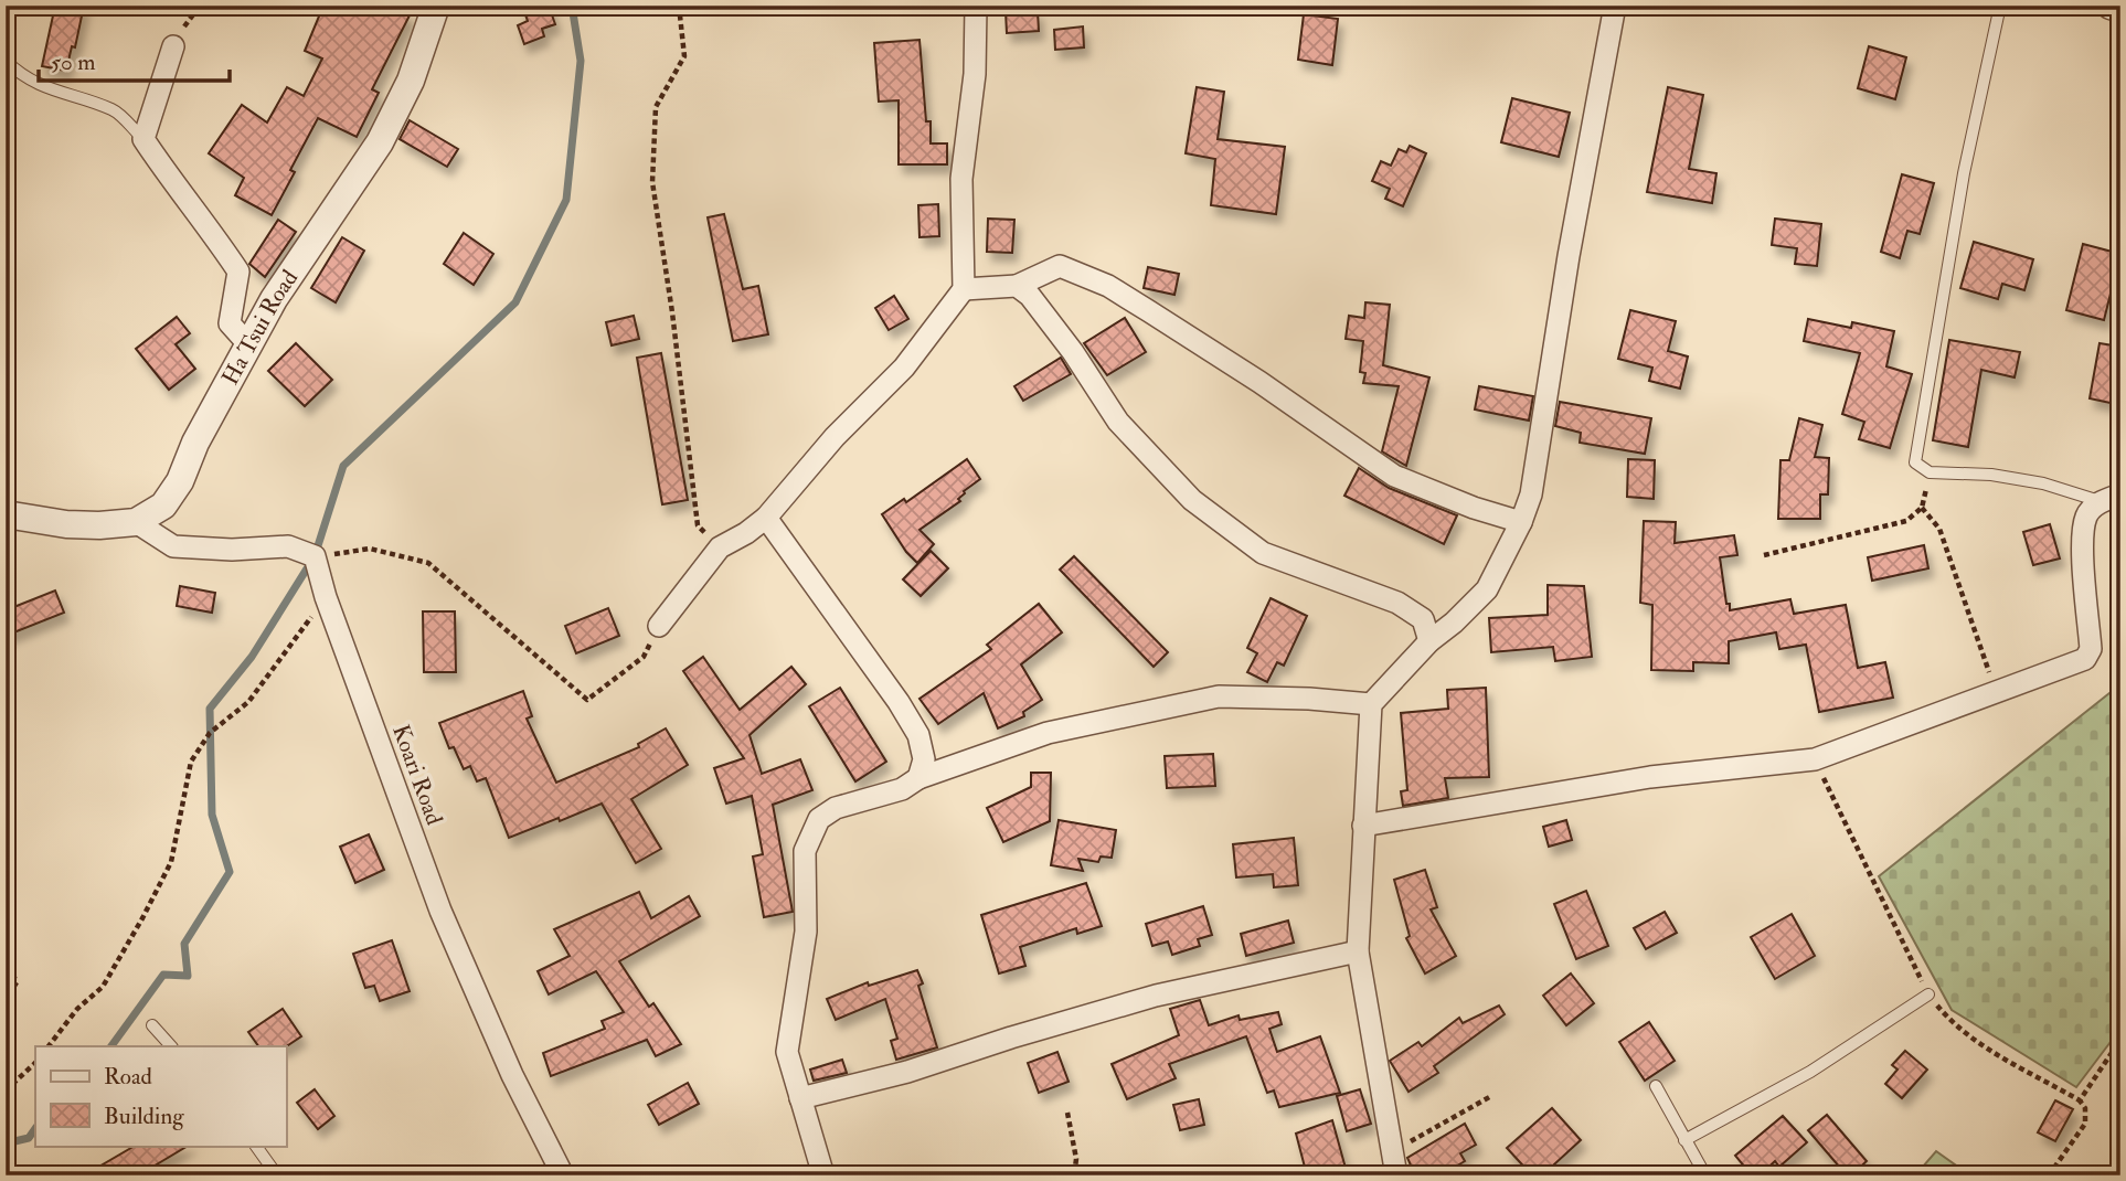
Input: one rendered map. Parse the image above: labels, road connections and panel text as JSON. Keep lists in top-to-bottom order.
{
  "streets": {
    "street": ["Ha Tsui Road", "Koari Road"]
  },
  "legend": ["Road", "Building"],
  "scale_bar": "50 m"
}
